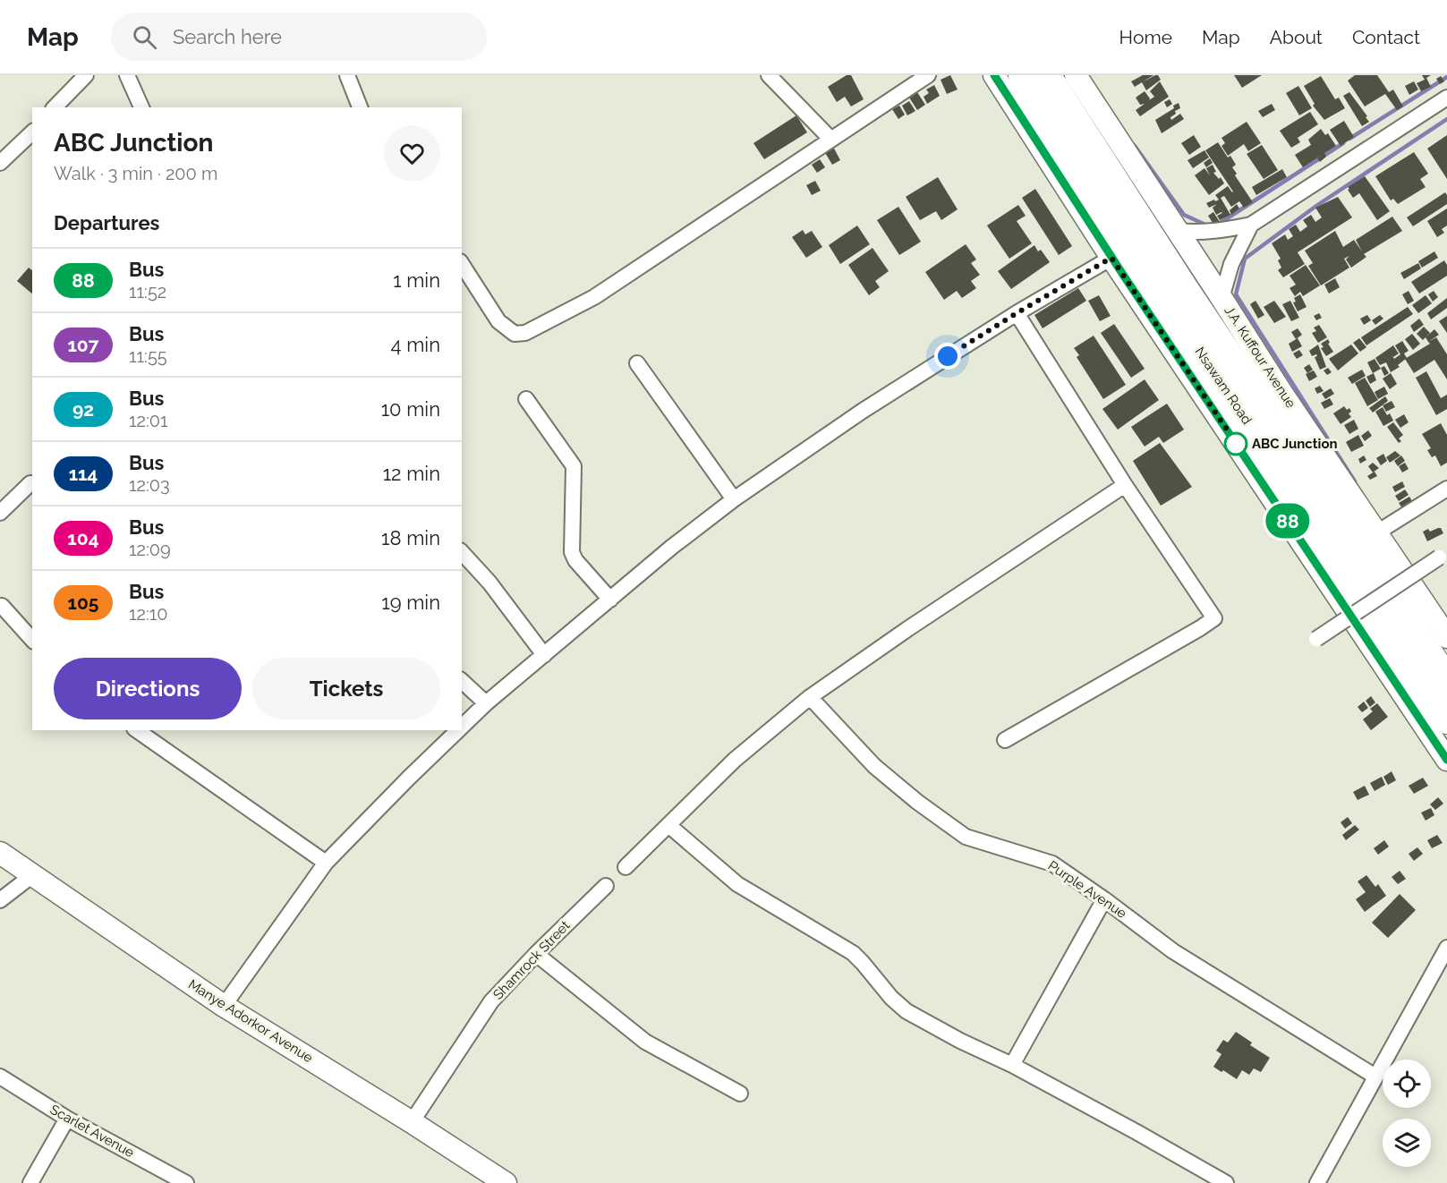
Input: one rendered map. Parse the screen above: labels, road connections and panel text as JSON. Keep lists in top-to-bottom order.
{
  "streets": {
    "highway": ["Nsawam Road"],
    "main road": ["J.A. Kuffour Avenue", "Manye Adorkor Avenue"],
    "street": ["Purple Avenue", "Shamrock Street", "Scarlet Avenue"]
  },
  "crossings": [
    ["Shamrock Street", "Manye Adorkor Avenue"]
  ],
  "places": ["ABC Junction"],
  "lines": ["bus line 88"],
  "page": {
    "header": "Map",
    "search": "Search here",
    "nav": [
      "Home",
      "Map",
      "About",
      "Contact"
    ],
    "on_map": "88",
    "heading": [
      ["ABC Junction", "Walk · 3 min · 200 m"],
      "Departures"
    ],
    "list": [
      {
        "mark": "88",
        "name": "Bus",
        "note": "11:52",
        "value": "1 min"
      },
      {
        "mark": "107",
        "name": "Bus",
        "note": "11:55",
        "value": "4 min"
      },
      {
        "mark": "92",
        "name": "Bus",
        "note": "12:01",
        "value": "10 min"
      },
      {
        "mark": "114",
        "name": "Bus",
        "note": "12:03",
        "value": "12 min"
      },
      {
        "mark": "104",
        "name": "Bus",
        "note": "12:09",
        "value": "18 min"
      },
      {
        "mark": "105",
        "name": "Bus",
        "note": "12:10",
        "value": "19 min"
      }
    ],
    "buttons": ["Directions", "Tickets"]
  }
}
